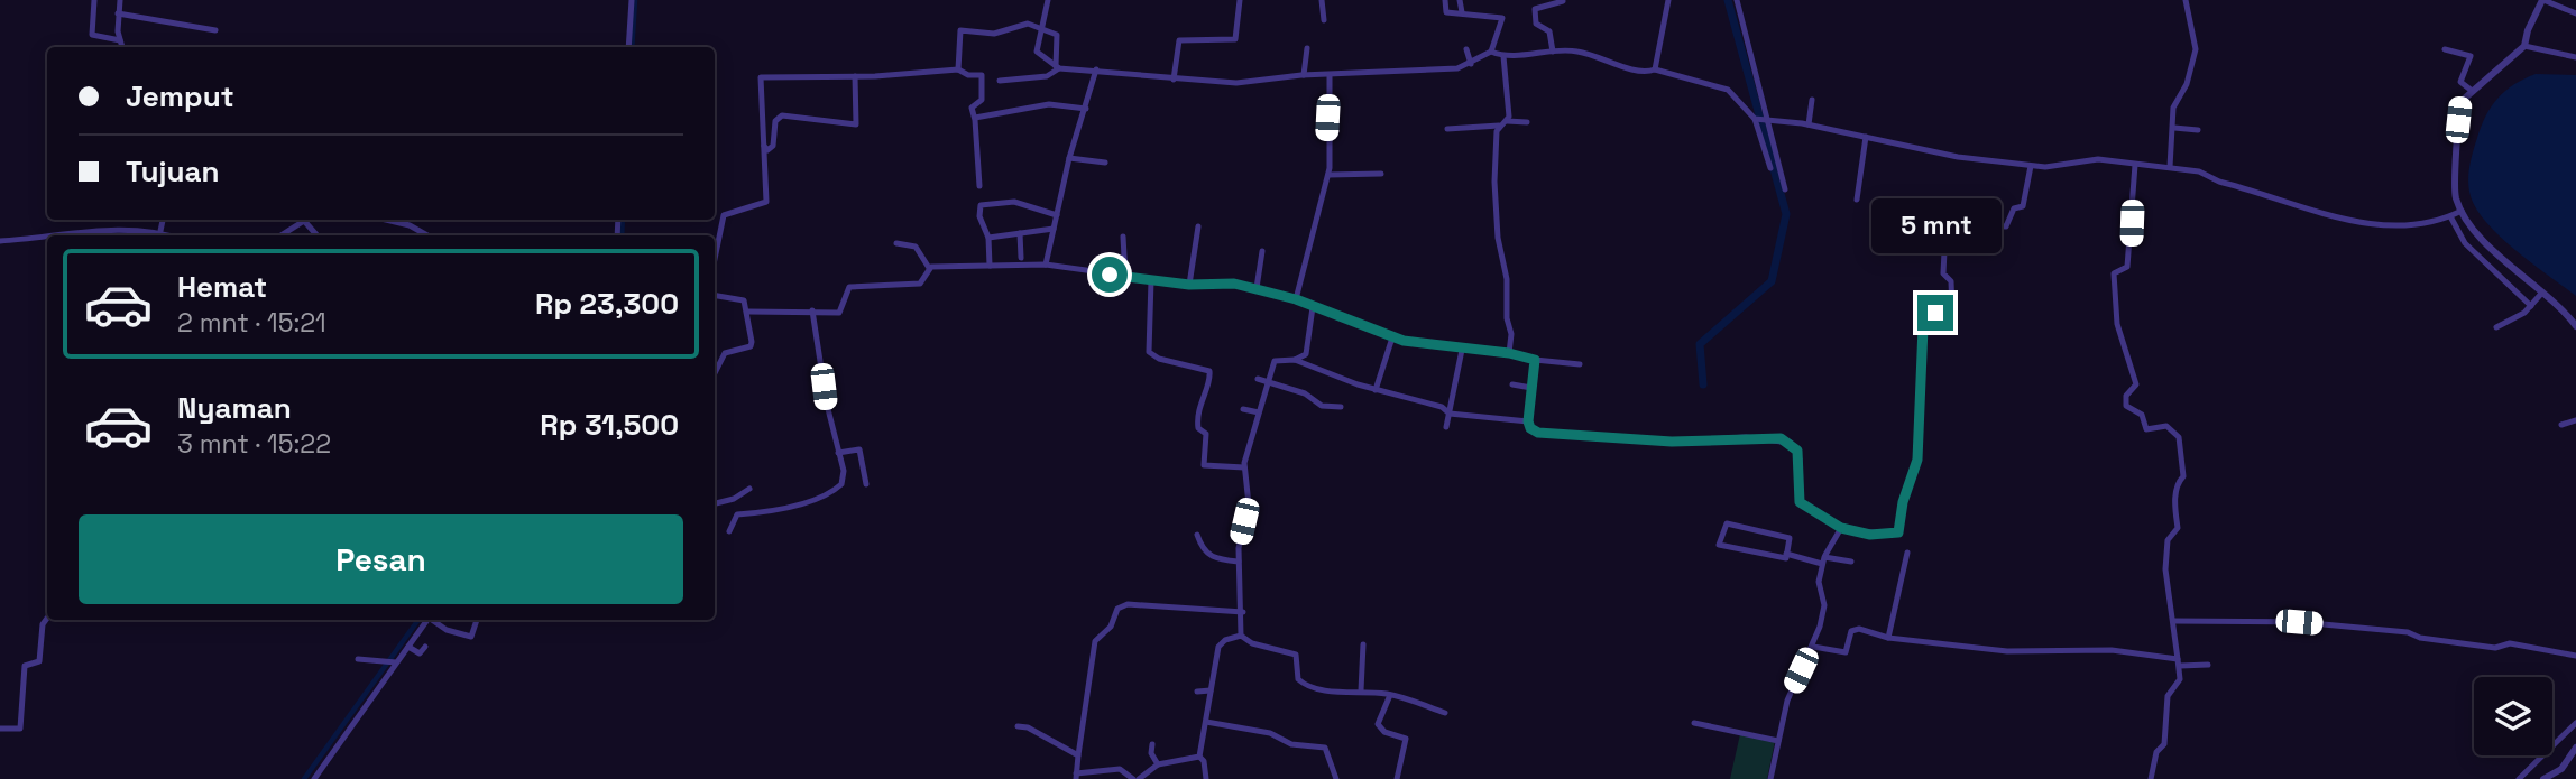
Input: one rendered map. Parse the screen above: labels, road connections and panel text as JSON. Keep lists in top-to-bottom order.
{
  "page": {
    "banner": ["Jemput", "Tujuan"],
    "bubble": "5 mnt",
    "list": [
      {
        "name": "Hemat",
        "note": "2 mnt · 15:21",
        "value": "Rp 23,300"
      },
      {
        "name": "Nyaman",
        "note": "3 mnt · 15:22",
        "value": "Rp 31,500"
      }
    ],
    "buttons": "Pesan"
  }
}
